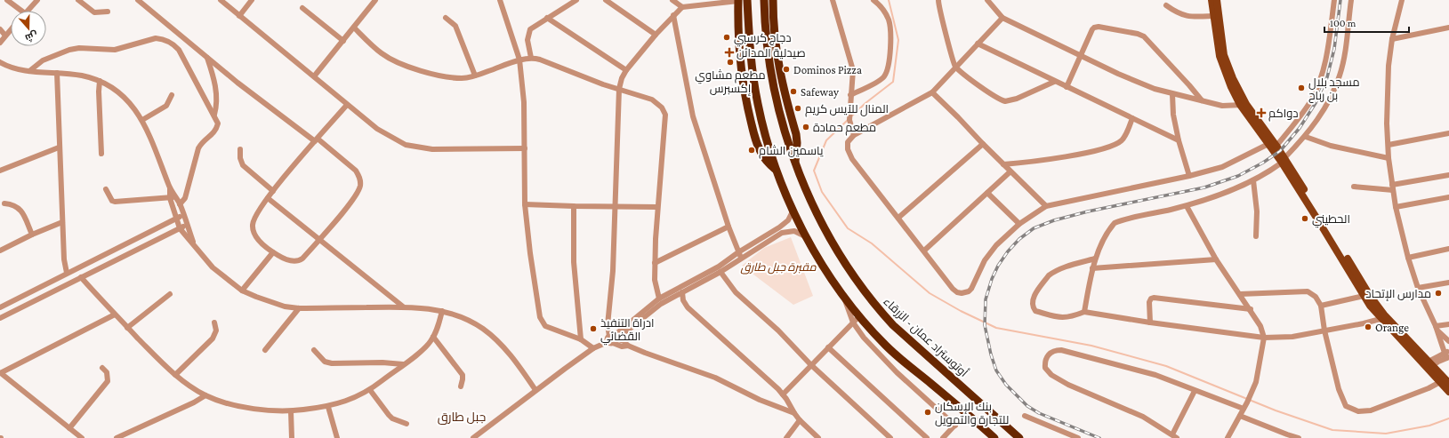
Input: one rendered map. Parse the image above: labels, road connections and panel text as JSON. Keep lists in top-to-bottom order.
{
  "streets": {
    "highway": ["أوتوستراد عمان - الزرقاء"]
  },
  "districts": ["جبل طارق"],
  "parks": ["مقبرة جبل طارق"],
  "places": {
    "other": [
      "دجاج كرسبي",
      "مطعم مشاوي إكسبرس",
      "Dominos Pizza",
      "مسجد بلال بن رباح",
      "Safeway",
      "المنال للآيس كريم",
      "مطعم حمادة",
      "ياسمين الشام",
      "الحطيني",
      "مدارس الإتحاد",
      "Orange",
      "ادراة التنفيذ القضائي",
      "بنك الإسكان للتجارة والتمويل"
    ],
    "health": ["صيدلية المدائن", "دواكم"]
  },
  "scale_bar": "100 m",
  "north": "bottom"
}
